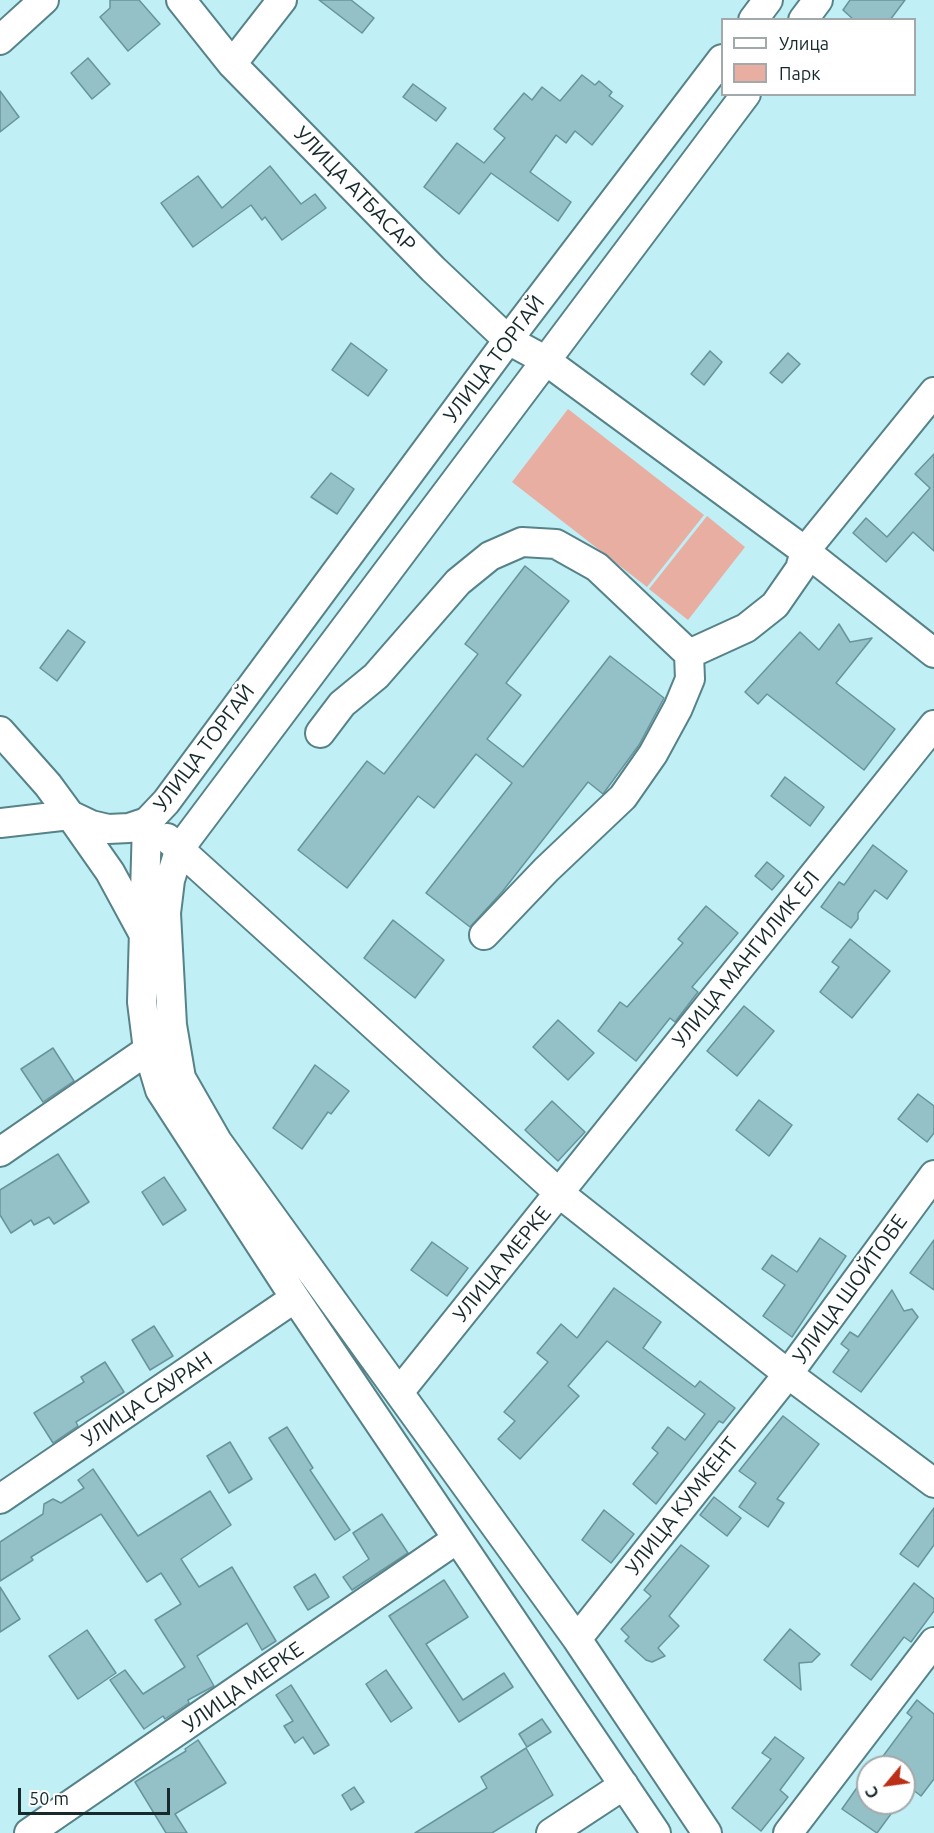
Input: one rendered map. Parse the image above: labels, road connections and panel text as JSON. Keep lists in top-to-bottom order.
{
  "streets": {
    "street": [
      "УЛИЦА АТБАСАР",
      "УЛИЦА ТОРГАЙ",
      "УЛИЦА МАНГИЛИК ЕЛ",
      "УЛИЦА МЕРКЕ",
      "УЛИЦА ШОЙТОБЕ",
      "УЛИЦА САУРАН",
      "УЛИЦА КУМКЕНТ"
    ]
  },
  "crossings": [
    ["УЛИЦА АТБАСАР", "УЛИЦА ТОРГАЙ"],
    ["УЛИЦА МАНГИЛИК ЕЛ", "УЛИЦА МЕРКЕ"],
    ["УЛИЦА ШОЙТОБЕ", "УЛИЦА КУМКЕНТ"]
  ],
  "legend": ["Улица", "Парк"],
  "scale_bar": "50 m",
  "north": "bottom left"
}
